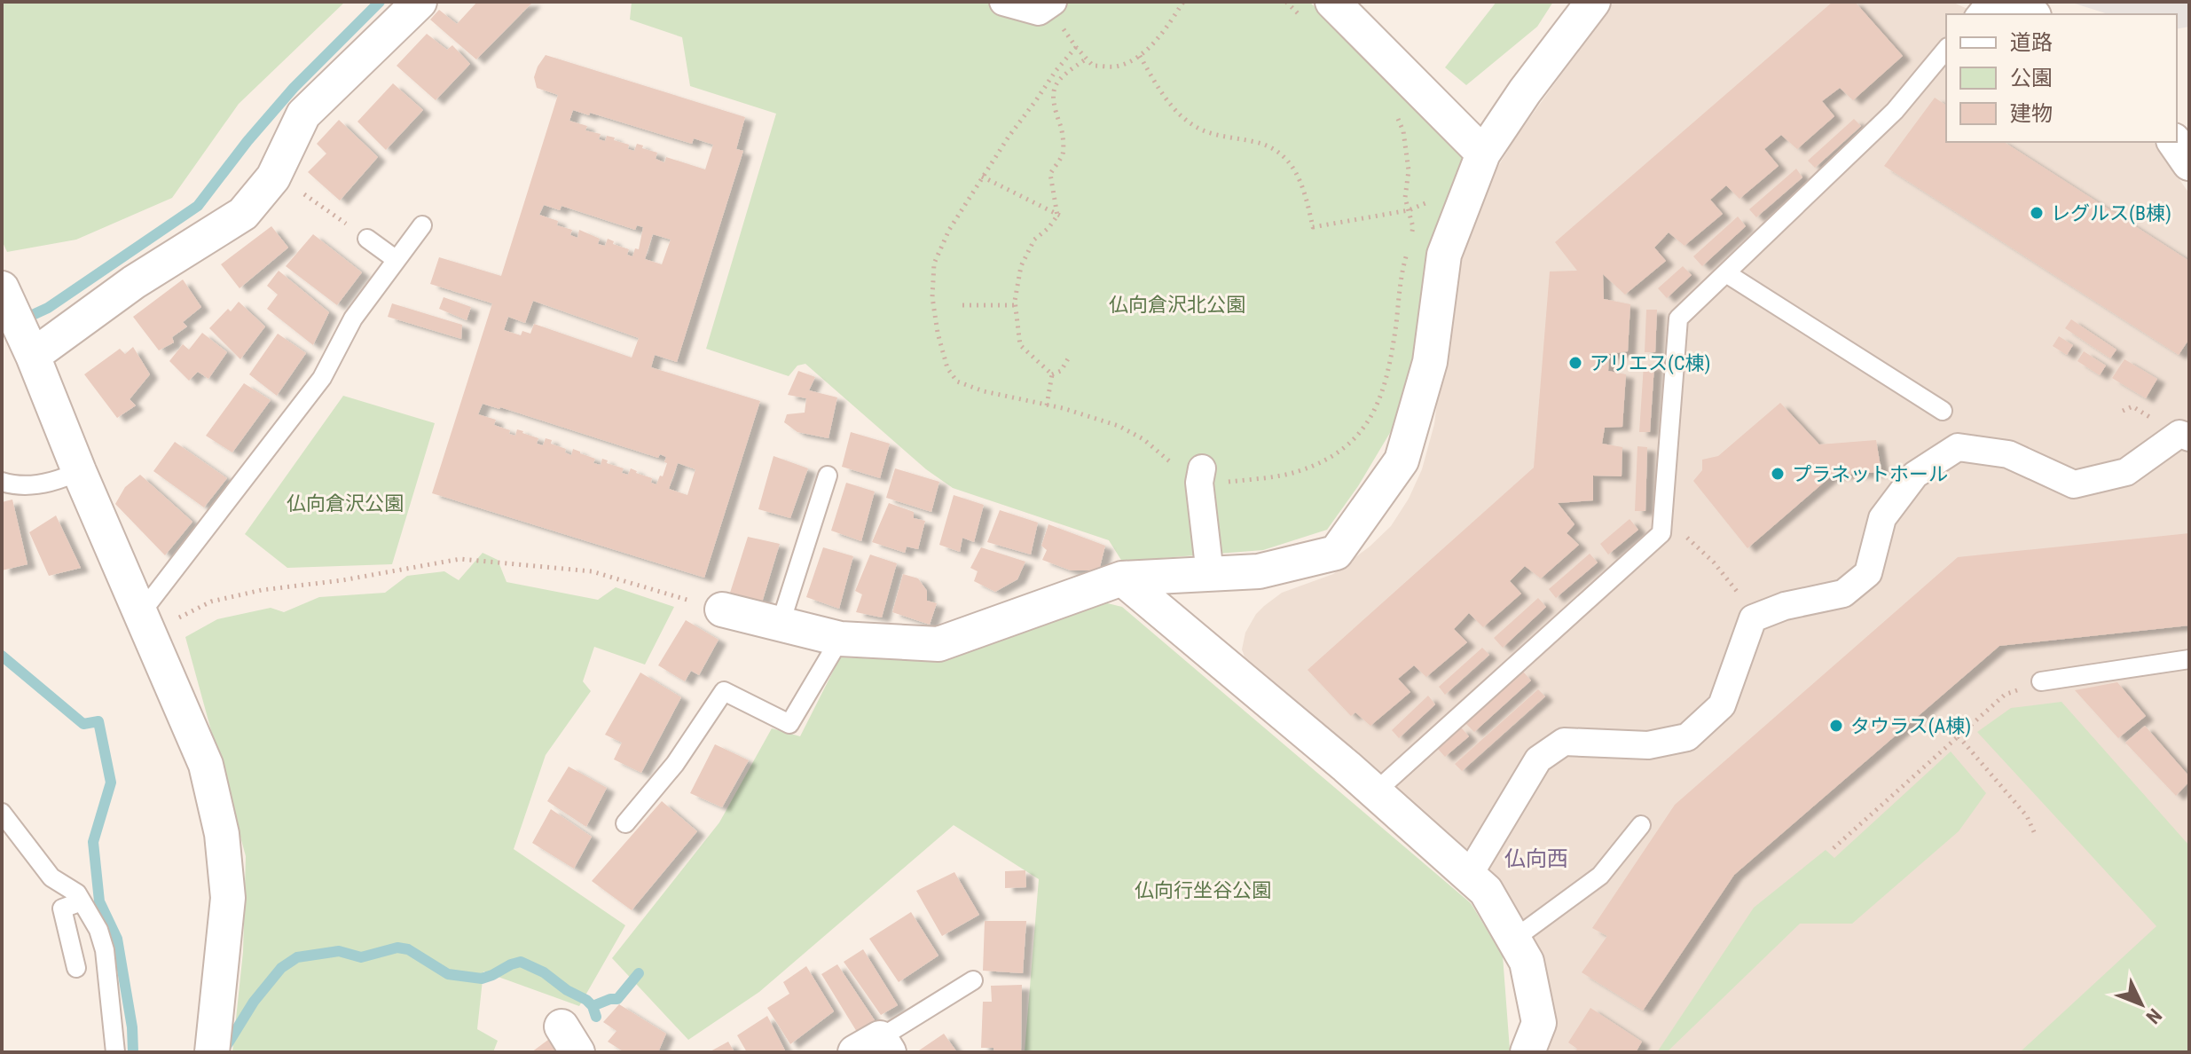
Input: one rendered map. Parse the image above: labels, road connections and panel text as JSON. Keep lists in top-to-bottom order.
{
  "districts": ["仏向西"],
  "parks": ["仏向倉沢北公園", "仏向倉沢公園", "仏向行坐谷公園"],
  "places": [
    "レグルス(B棟)",
    "アリエス(C棟)",
    "プラネットホール",
    "タウラス(A棟)"
  ],
  "legend": ["道路", "公園", "建物"],
  "north": "bottom right"
}
